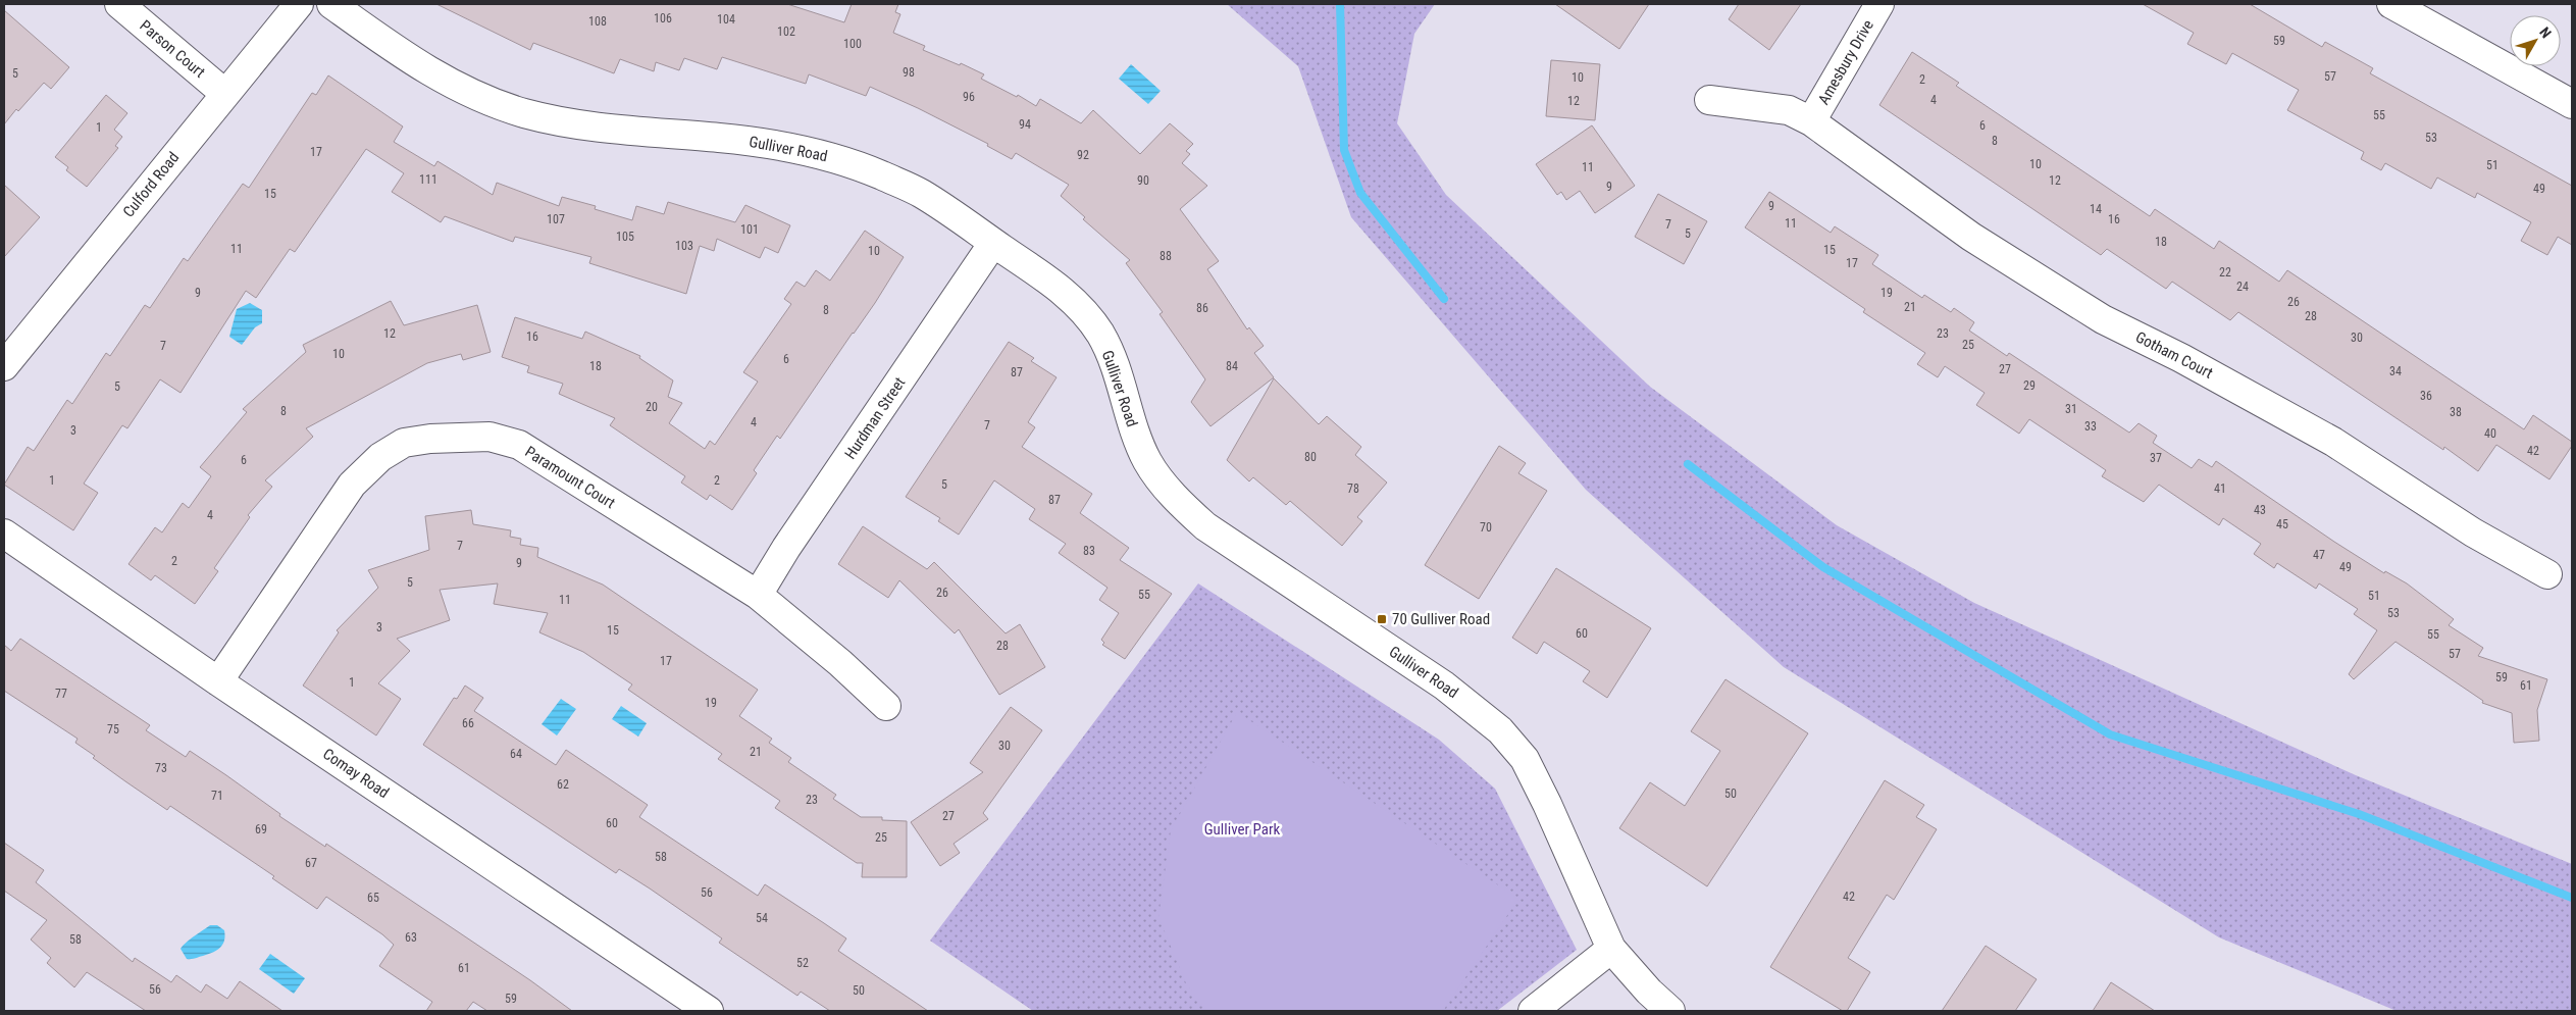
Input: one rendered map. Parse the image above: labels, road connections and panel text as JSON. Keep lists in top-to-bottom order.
{
  "streets": {
    "street": [
      "Parson Court",
      "Amesbury Drive",
      "Gulliver Road",
      "Culford Road",
      "Gotham Court",
      "Hurdman Street",
      "Paramount Court",
      "Comay Road"
    ]
  },
  "crossings": [
    ["Parson Court", "Culford Road"],
    ["Amesbury Drive", "Gotham Court"],
    ["Gulliver Road", "Hurdman Street"],
    ["Hurdman Street", "Paramount Court"],
    ["Paramount Court", "Comay Road"]
  ],
  "parks": ["Gulliver Park"],
  "places": {
    "transit": ["70 Gulliver Road"]
  },
  "house_numbers": [
    "106",
    "104",
    "108",
    "102",
    "59",
    "100",
    "98",
    "5",
    "57",
    "10",
    "2",
    "96",
    "4",
    "12",
    "55",
    "94",
    "6",
    "1",
    "53",
    "8",
    "17",
    "92",
    "10",
    "51",
    "11",
    "111",
    "90",
    "12",
    "9",
    "49",
    "15",
    "9",
    "14",
    "107",
    "16",
    "11",
    "7",
    "101",
    "5",
    "105",
    "18",
    "103",
    "11",
    "15",
    "10",
    "88",
    "17",
    "22",
    "24",
    "9",
    "19",
    "26",
    "21",
    "86",
    "8",
    "28",
    "12",
    "23",
    "16",
    "30",
    "25",
    "7",
    "10",
    "6",
    "18",
    "84",
    "27",
    "34",
    "87",
    "29",
    "5",
    "36",
    "20",
    "31",
    "8",
    "38",
    "4",
    "7",
    "33",
    "3",
    "40",
    "42",
    "80",
    "37",
    "6",
    "1",
    "2",
    "5",
    "78",
    "41",
    "87",
    "43",
    "4",
    "45",
    "70",
    "7",
    "83",
    "47",
    "2",
    "9",
    "49",
    "5",
    "26",
    "55",
    "51",
    "11",
    "53",
    "3",
    "15",
    "60",
    "55",
    "28",
    "57",
    "17",
    "59",
    "1",
    "61",
    "77",
    "19",
    "66",
    "75",
    "30",
    "21",
    "64",
    "73",
    "62",
    "50",
    "71",
    "23",
    "27",
    "60",
    "69",
    "25",
    "58",
    "67",
    "56",
    "42",
    "65",
    "54",
    "63",
    "58",
    "52",
    "61",
    "56",
    "50",
    "59"
  ],
  "north": "top right"
}
